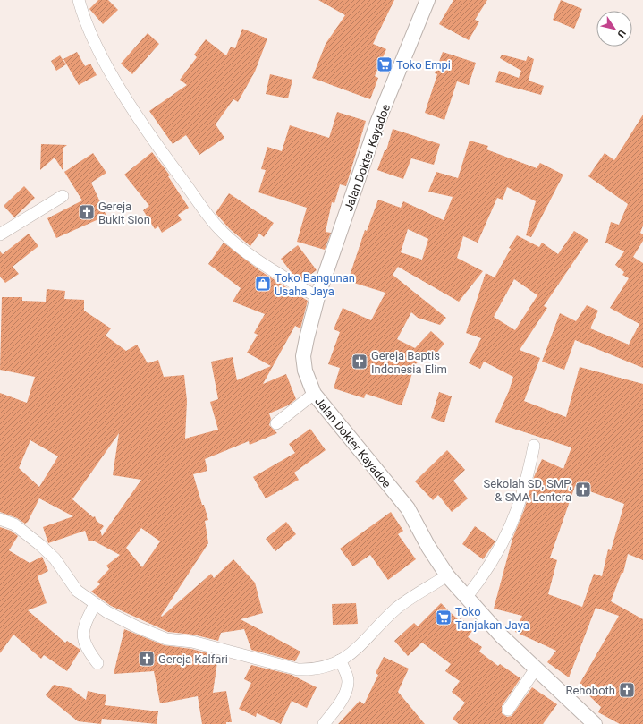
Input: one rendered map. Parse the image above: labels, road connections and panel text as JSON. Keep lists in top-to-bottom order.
{
  "streets": {
    "street": ["Jalan Dokter Kayadoe"]
  },
  "places": {
    "supermarket": ["Toko Empi", "Toko Tanjakan Jaya"],
    "church": [
      "Gereja Bukit Sion",
      "Gereja Baptis Indonesia Elim",
      "Sekolah SD, SMP, & SMA Lentera",
      "Gereja Kalfari",
      "Rehoboth"
    ],
    "shop": ["Toko Bangunan Usaha Jaya"]
  },
  "north": "bottom right"
}
